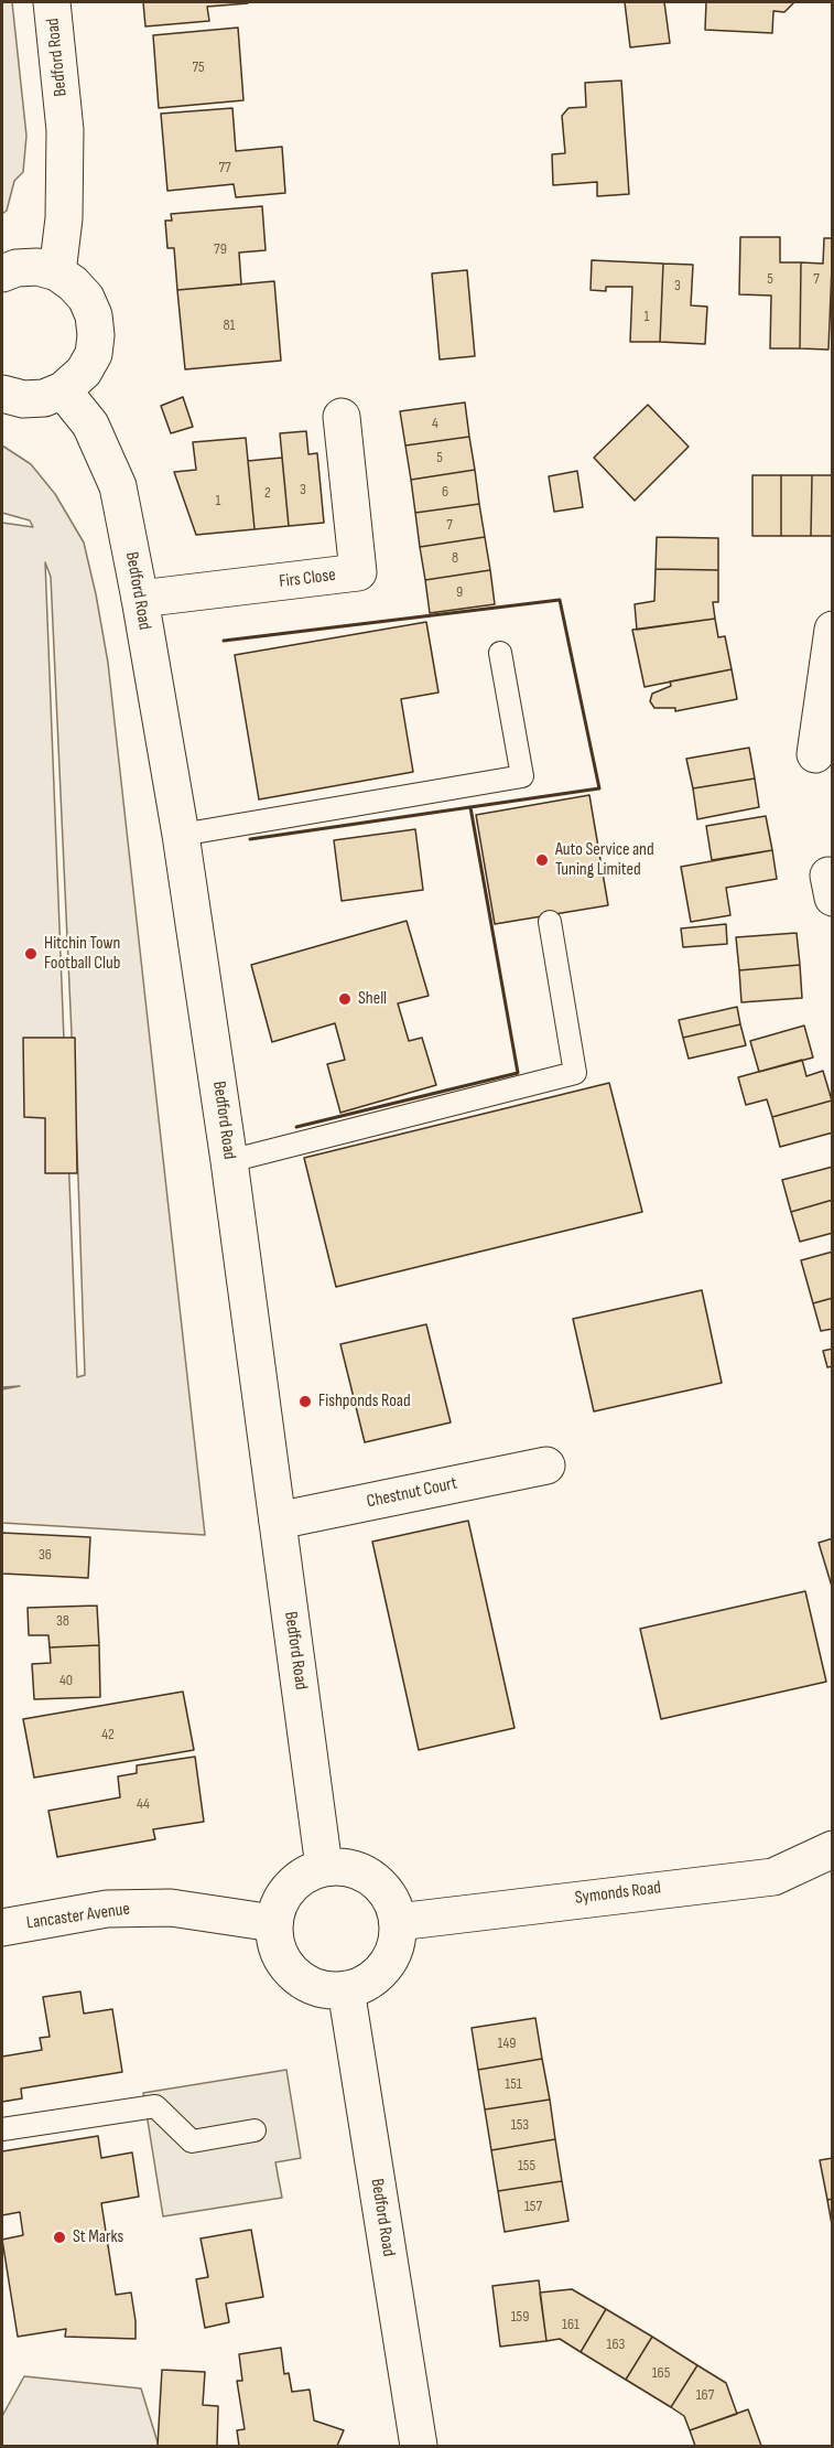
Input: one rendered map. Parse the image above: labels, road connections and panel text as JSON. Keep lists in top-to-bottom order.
{
  "streets": {
    "main road": [
      "Bedford Road",
      "Firs Close",
      "Chestnut Court",
      "Symonds Road",
      "Lancaster Avenue"
    ]
  },
  "crossings": [
    ["Bedford Road", "Firs Close"],
    ["Bedford Road", "Chestnut Court"],
    ["Bedford Road", "Symonds Road"],
    ["Bedford Road", "Lancaster Avenue"],
    ["Symonds Road", "Lancaster Avenue"]
  ],
  "places": [
    "Auto Service and Tuning Limited",
    "Hitchin Town Football Club",
    "Shell",
    "Fishponds Road",
    "St Marks"
  ],
  "house_numbers": [
    "75",
    "77",
    "79",
    "5",
    "7",
    "3",
    "1",
    "81",
    "4",
    "5",
    "3",
    "6",
    "2",
    "1",
    "7",
    "8",
    "9",
    "36",
    "38",
    "40",
    "42",
    "44",
    "149",
    "151",
    "153",
    "155",
    "157",
    "159",
    "161",
    "163",
    "165",
    "167"
  ]
}
